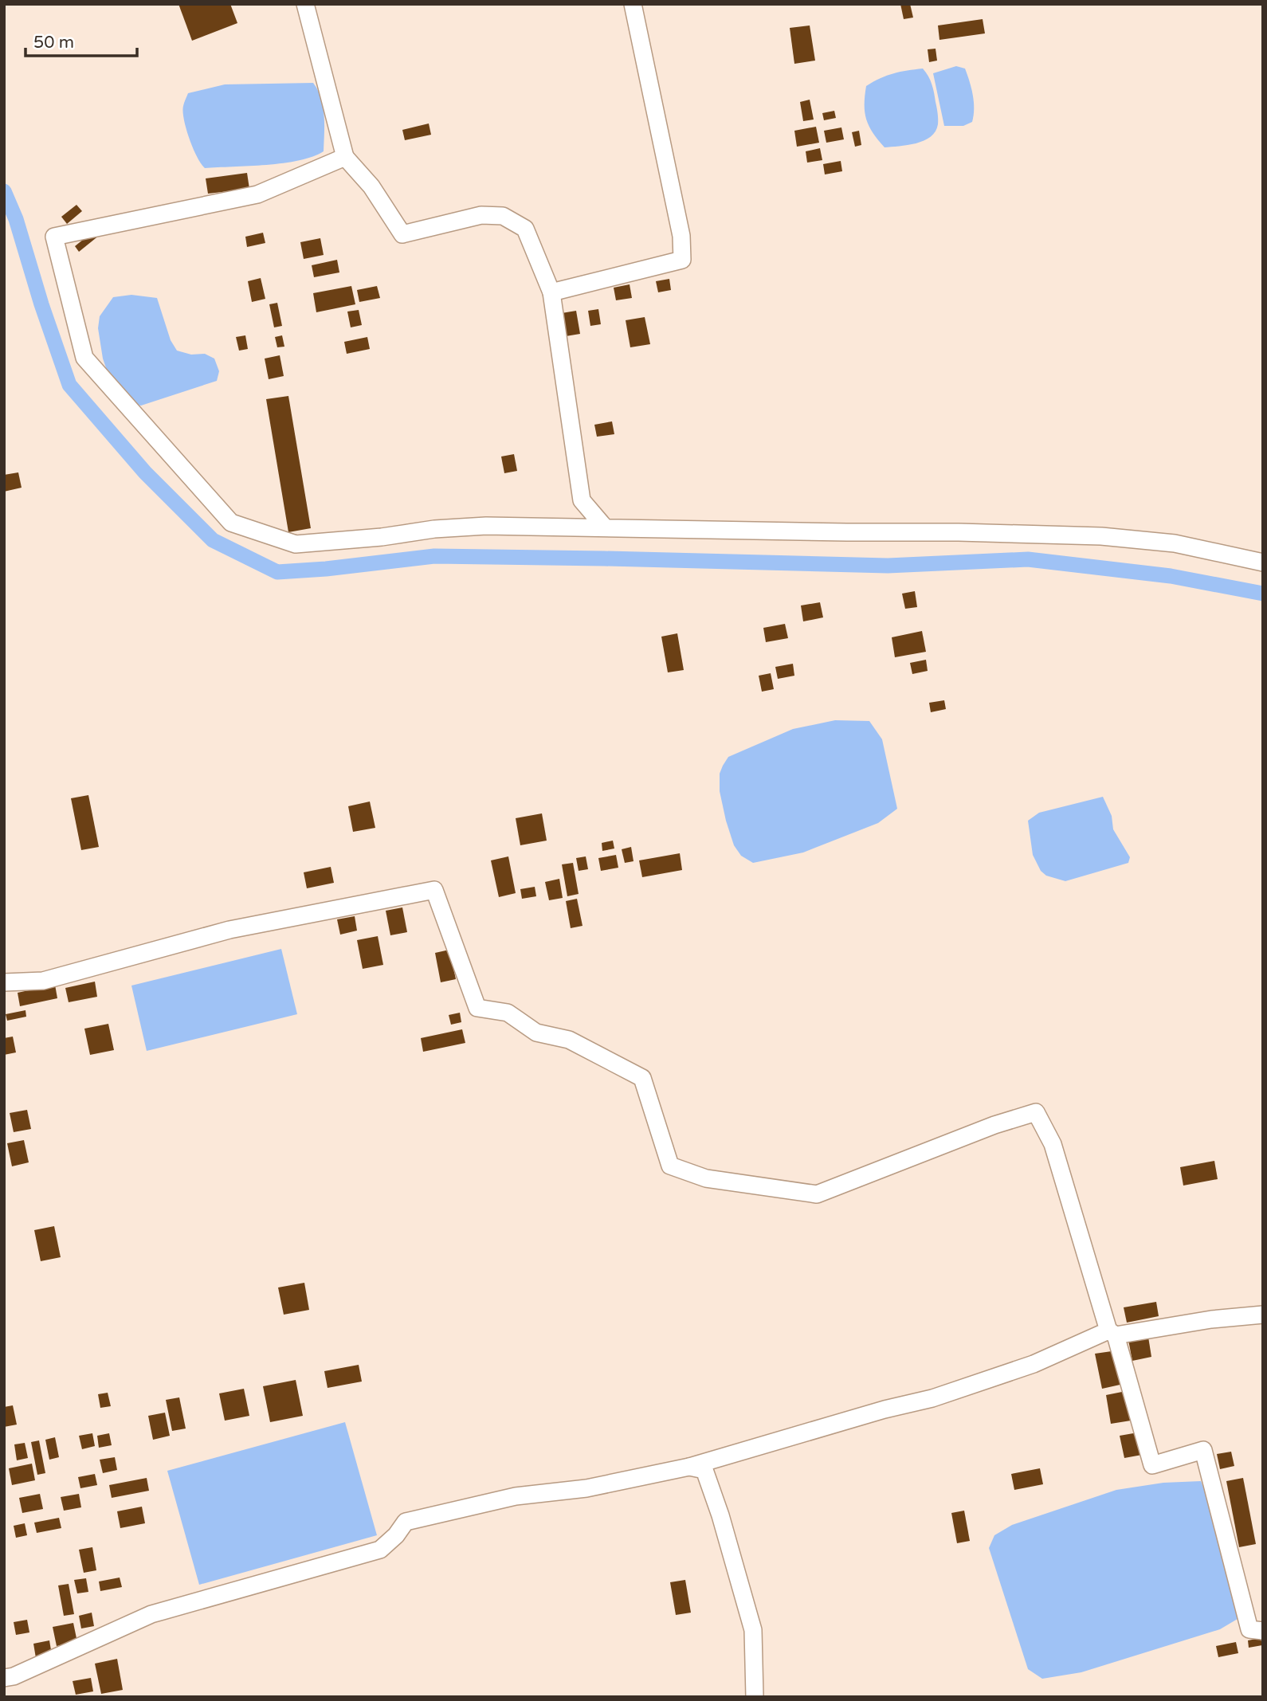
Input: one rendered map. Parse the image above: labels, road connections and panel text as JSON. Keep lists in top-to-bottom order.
{
  "scale_bar": "50 m"
}
